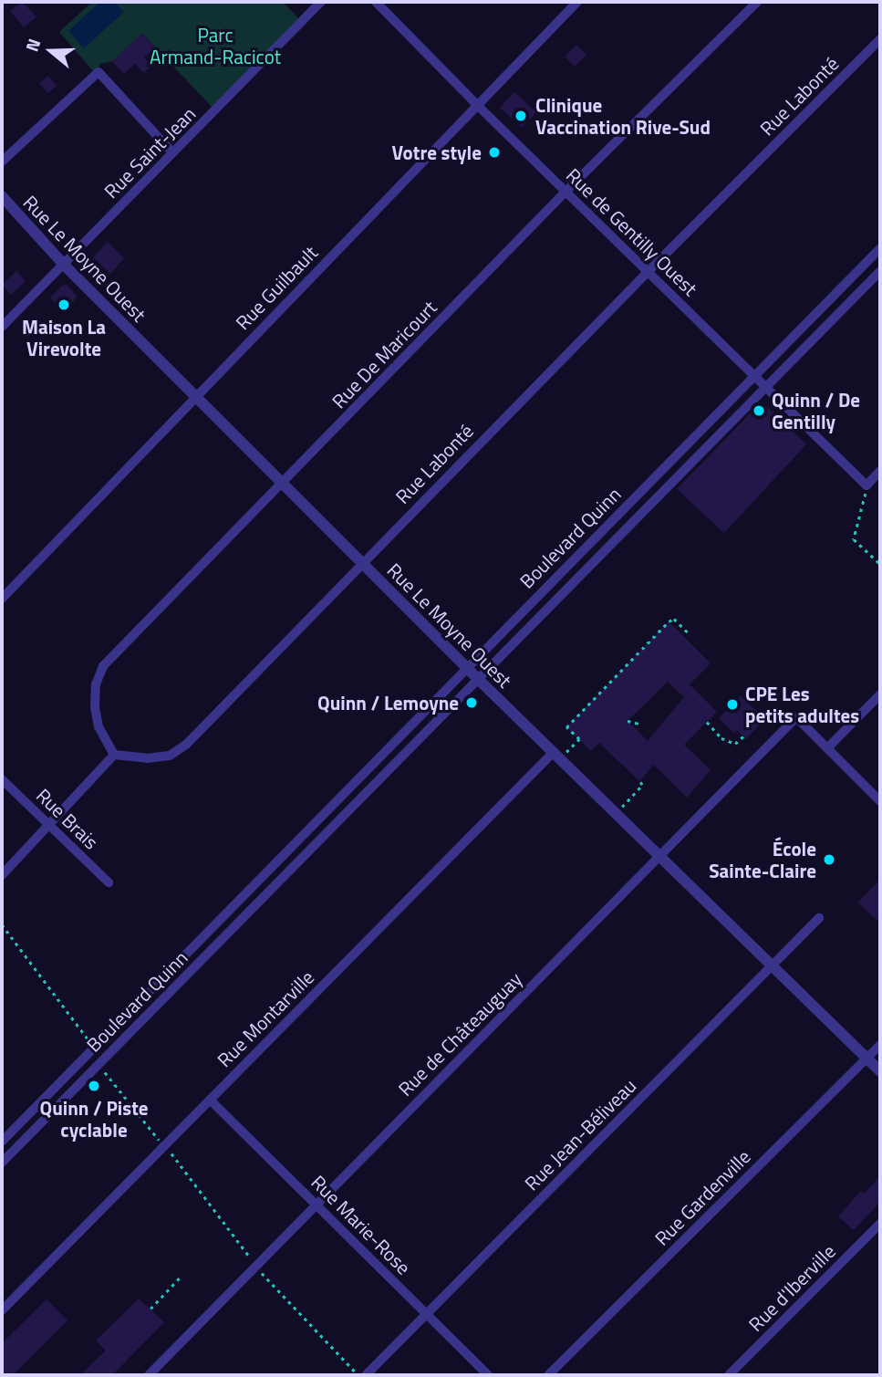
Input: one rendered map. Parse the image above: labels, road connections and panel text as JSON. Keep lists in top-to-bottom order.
{
  "streets": {
    "street": [
      "Rue Labonté",
      "Rue Saint-Jean",
      "Rue de Gentilly Ouest",
      "Rue Le Moyne Ouest",
      "Rue Guilbault",
      "Rue De Maricourt",
      "Boulevard Quinn",
      "Rue Brais",
      "Rue Montarville",
      "Rue de Châteauguay",
      "Rue Jean-Béliveau",
      "Rue Gardenville",
      "Rue Marie-Rose",
      "Rue d'Iberville"
    ]
  },
  "crossings": [
    ["Rue Labonté", "Rue de Gentilly Ouest"],
    ["Rue Labonté", "Rue Le Moyne Ouest"],
    ["Rue Labonté", "Rue De Maricourt"],
    ["Rue Saint-Jean", "Rue Le Moyne Ouest"],
    ["Rue de Gentilly Ouest", "Rue Guilbault"],
    ["Rue de Gentilly Ouest", "Rue De Maricourt"],
    ["Rue de Gentilly Ouest", "Boulevard Quinn"],
    ["Rue Le Moyne Ouest", "Rue Guilbault"],
    ["Rue Le Moyne Ouest", "Rue De Maricourt"],
    ["Rue Le Moyne Ouest", "Boulevard Quinn"],
    ["Rue Le Moyne Ouest", "Rue Montarville"],
    ["Rue Le Moyne Ouest", "Rue de Châteauguay"],
    ["Rue Le Moyne Ouest", "Rue Jean-Béliveau"],
    ["Rue Le Moyne Ouest", "Rue Gardenville"],
    ["Rue Montarville", "Rue Marie-Rose"],
    ["Rue de Châteauguay", "Rue Marie-Rose"],
    ["Rue Jean-Béliveau", "Rue Marie-Rose"]
  ],
  "parks": ["Parc Armand-Racicot"],
  "places": [
    "Clinique Vaccination Rive-Sud",
    "Votre style",
    "Maison La Virevolte",
    "Quinn / De Gentilly",
    "Quinn / Lemoyne",
    "CPE Les petits adultes",
    "École Sainte-Claire",
    "Quinn / Piste cyclable"
  ],
  "north": "left"
}
